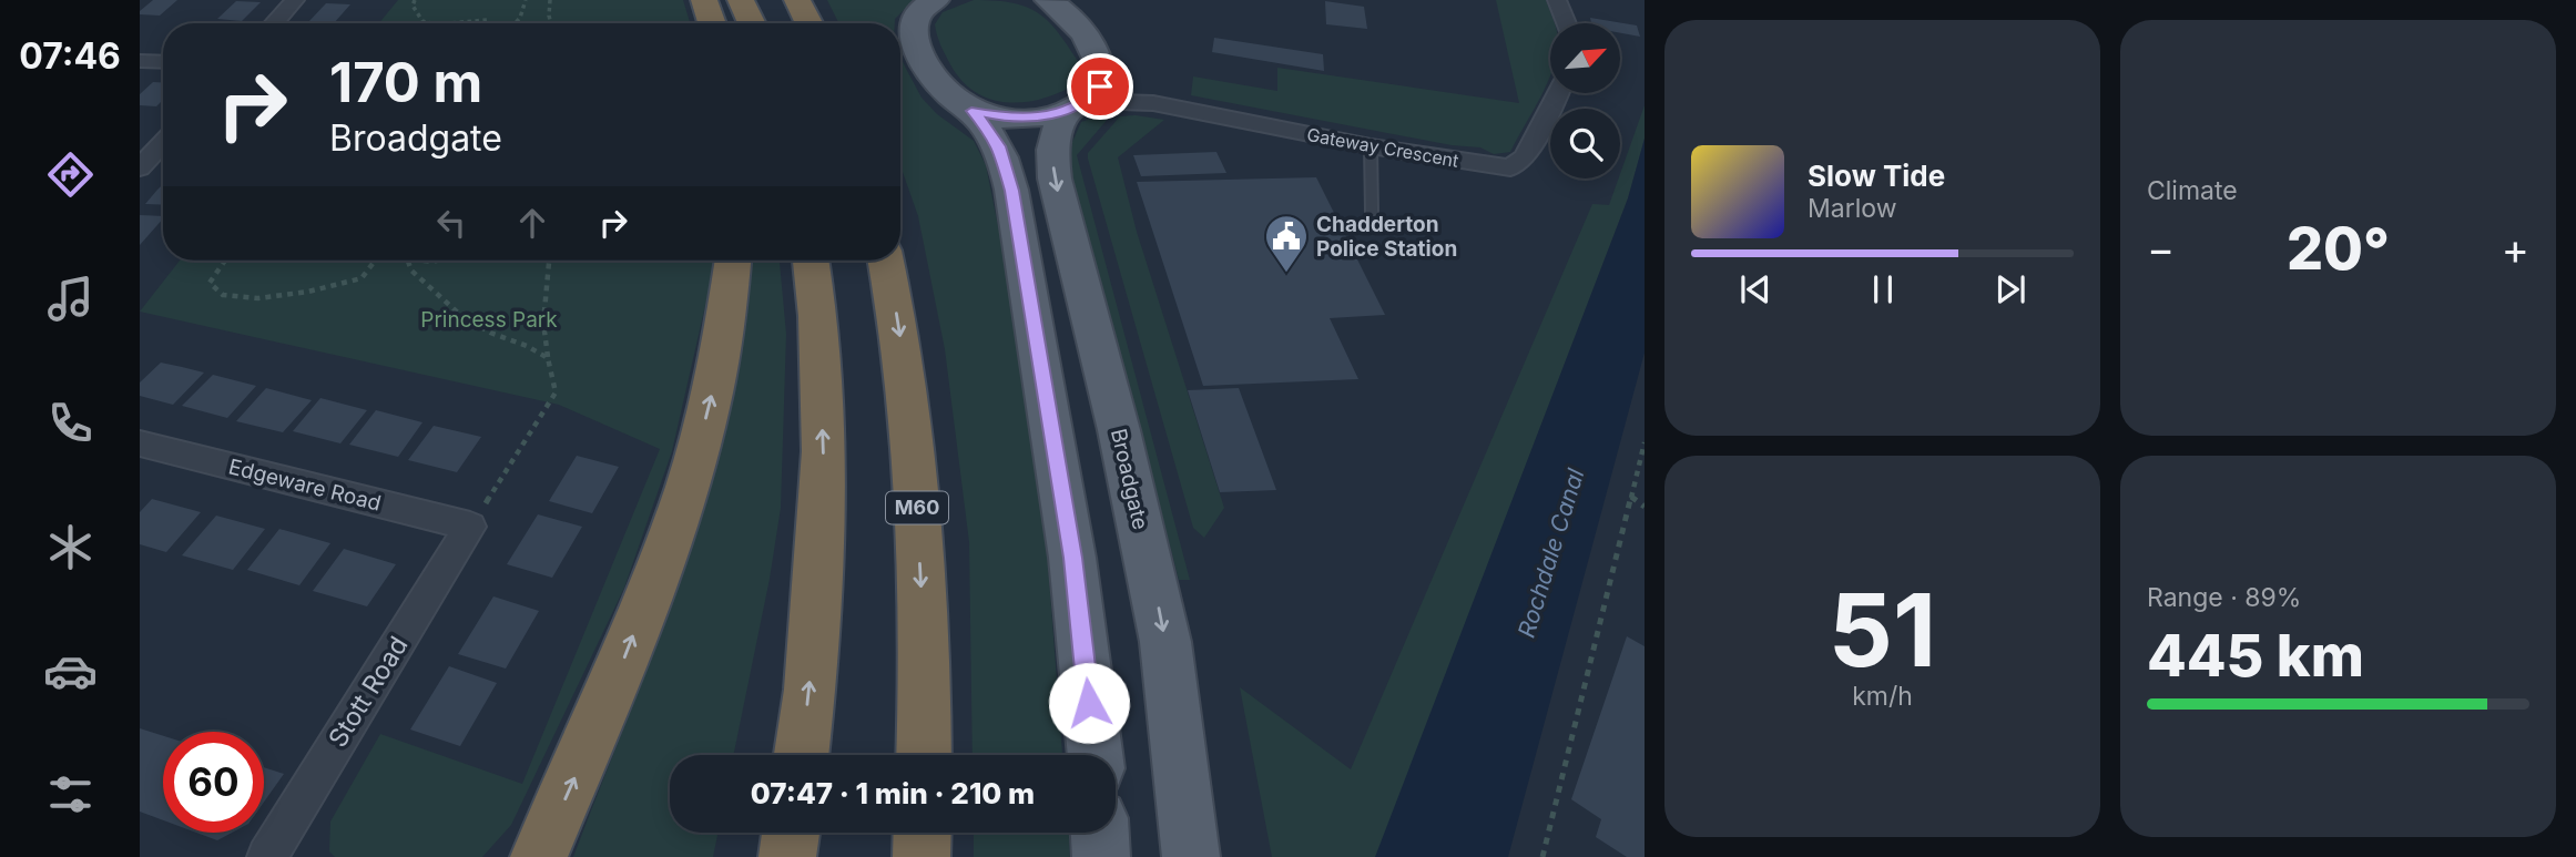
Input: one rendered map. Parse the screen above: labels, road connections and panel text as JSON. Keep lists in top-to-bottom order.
{
  "streets": {
    "highway": ["M60"],
    "main road": ["Broadgate"],
    "street": ["Gateway Crescent", "Edgeware Road", "Stott Road"]
  },
  "crossings": [
    ["Gateway Crescent", "Broadgate"],
    ["Edgeware Road", "Stott Road"]
  ],
  "water": ["Rochdale Canal"],
  "parks": ["Princess Park"],
  "places": {
    "public building": ["Chadderton Police Station"]
  },
  "north": "top right",
  "page": {
    "tabs": "07:46",
    "tile": [
      "Climate",
      ["51", "km/h"],
      ["Range · 89%", "445 km"]
    ],
    "turn": ["170 m", "Broadgate"],
    "song": ["Slow Tide", "Marlow"],
    "heat": ["−", "20°", "+"],
    "limit": "60",
    "trip": "07:47 · 1 min · 210 m"
  }
}
